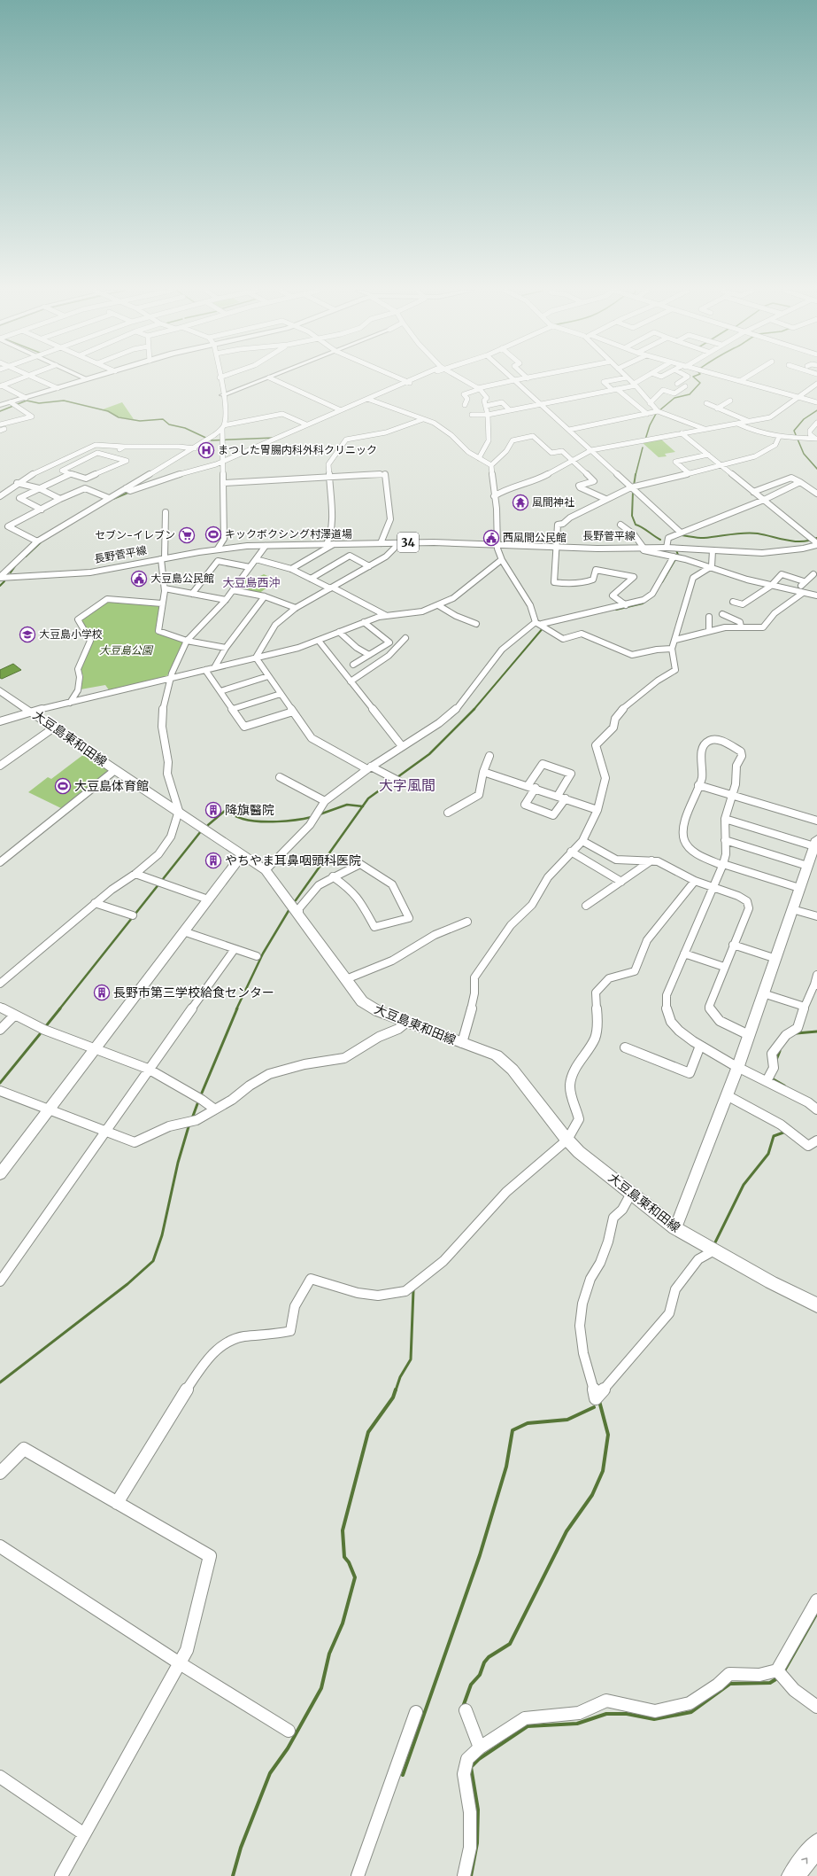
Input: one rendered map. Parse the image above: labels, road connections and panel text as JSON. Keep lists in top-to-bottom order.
{
  "streets": {
    "main road": ["長野菅平線", "34", "大豆島東和田線"]
  },
  "districts": ["大豆島西沖", "大字風間"],
  "parks": ["大豆島公園"],
  "places": {
    "hospital": ["まつした胃腸内科外科クリニック"],
    "temple": ["風間神社"],
    "sports": ["キックボクシング村澤道場", "大豆島体育館"],
    "supermarket": ["セブン-イレブン"],
    "public building": ["西風間公民館", "大豆島公民館"],
    "school or university": ["大豆島小学校"],
    "building": ["降旗醫院", "やちやま耳鼻咽頭科医院", "長野市第三学校給食センター"]
  }
}
